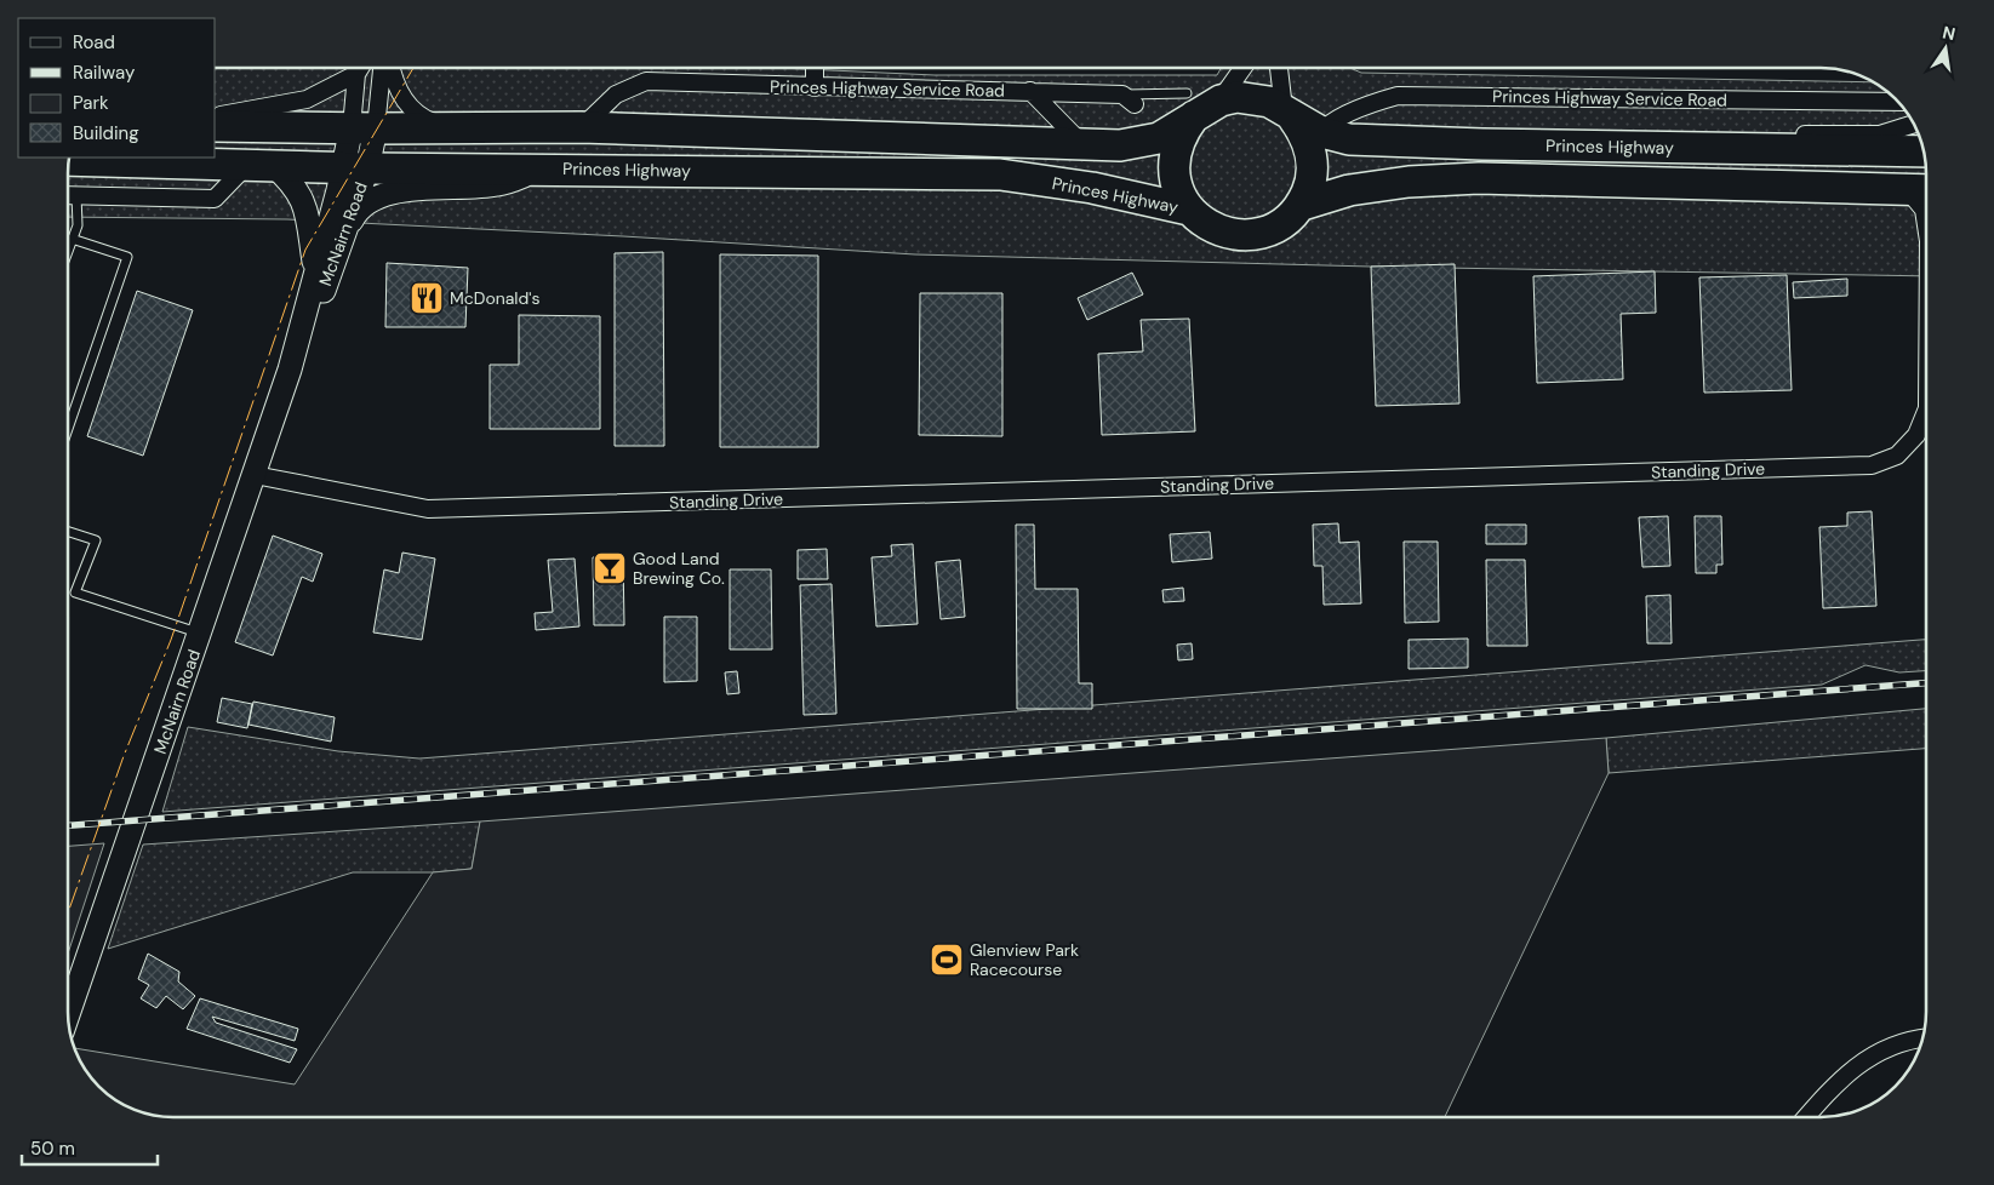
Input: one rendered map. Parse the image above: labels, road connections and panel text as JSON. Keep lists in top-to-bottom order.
{
  "streets": {
    "highway": ["Princes Highway"],
    "street": ["Princes Highway Service Road", "McNairn Road", "Standing Drive"]
  },
  "crossings": [
    ["Princes Highway Service Road", "Princes Highway"],
    ["Princes Highway", "McNairn Road"],
    ["Princes Highway", "Standing Drive"],
    ["McNairn Road", "Standing Drive"]
  ],
  "places": {
    "restaurant": ["McDonald's"],
    "bar": ["Good Land Brewing Co."],
    "sports": ["Glenview Park Racecourse"]
  },
  "legend": [
    "Road",
    "Railway",
    "Park",
    "Building"
  ],
  "scale_bar": "50 m",
  "north": "top"
}
